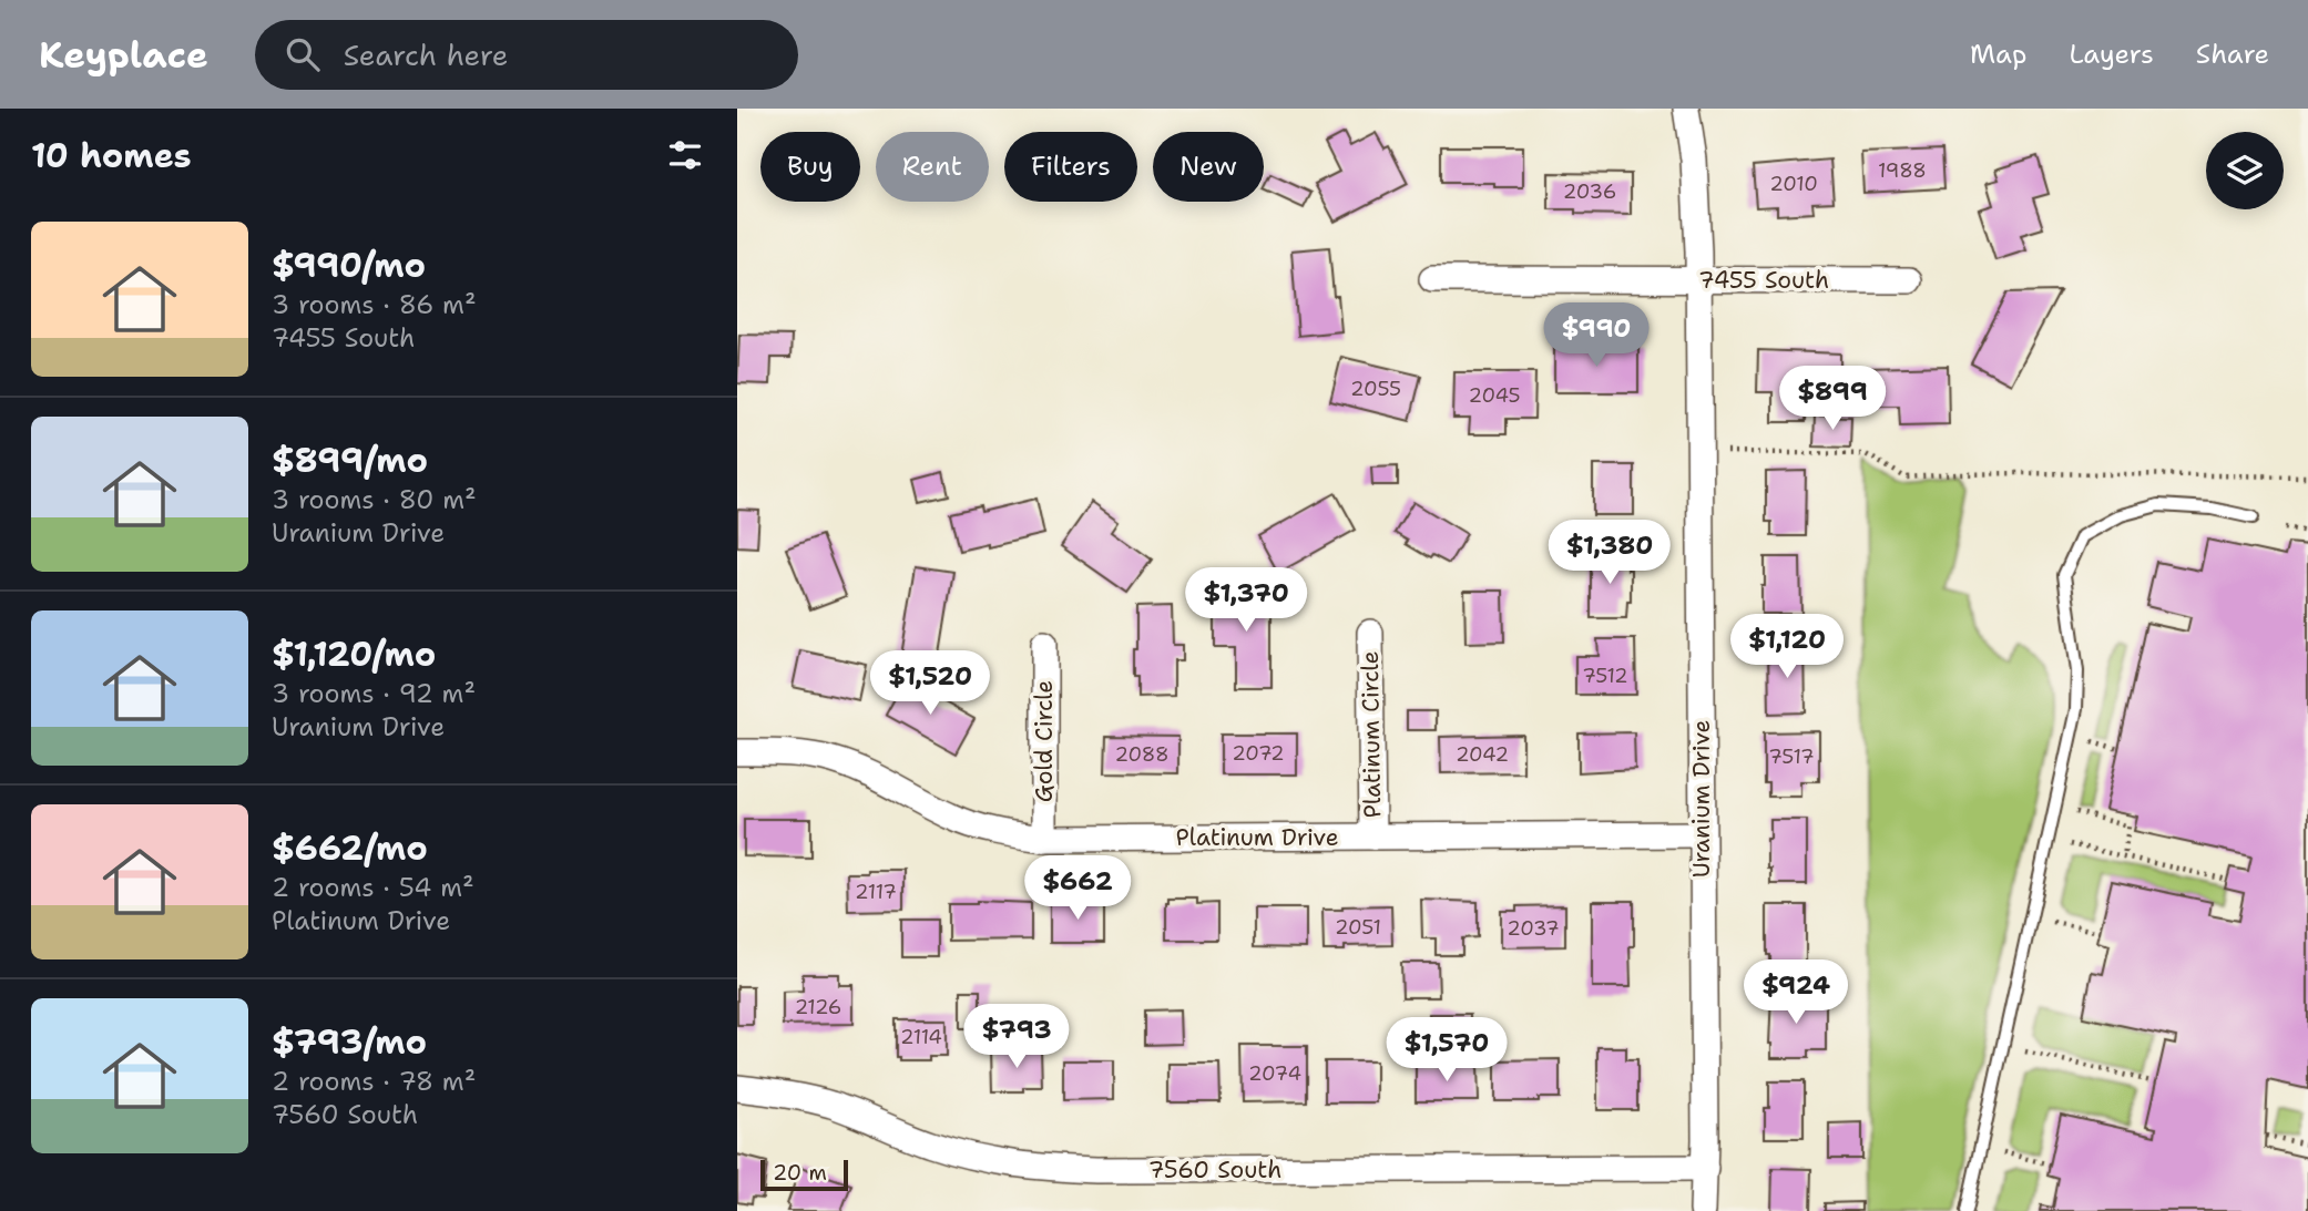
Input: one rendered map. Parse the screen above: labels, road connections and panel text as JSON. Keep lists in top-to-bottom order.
{
  "streets": {
    "street": [
      "7455 South",
      "Platinum Circle",
      "Gold Circle",
      "Uranium Drive",
      "Platinum Drive",
      "7560 South"
    ]
  },
  "crossings": [
    ["7455 South", "Uranium Drive"],
    ["Platinum Circle", "Platinum Drive"],
    ["Gold Circle", "Platinum Drive"],
    ["Uranium Drive", "Platinum Drive"],
    ["Uranium Drive", "7560 South"]
  ],
  "house_numbers": [
    "1988",
    "2010",
    "2036",
    "2055",
    "2045",
    "7512",
    "2072",
    "2088",
    "2042",
    "7517",
    "2117",
    "2051",
    "2037",
    "2126",
    "2114",
    "2074"
  ],
  "scale_bar": "20 m",
  "page": {
    "header": "Keyplace",
    "search": "Search here",
    "nav": ["Map", "Layers", "Share"],
    "heading": "10 homes",
    "chip": [
      "Buy",
      "Rent",
      "Filters",
      "New"
    ],
    "list": [
      {
        "name": "$990/mo",
        "note": "3 rooms · 86 m² · 7455 South"
      },
      {
        "name": "$899/mo",
        "note": "3 rooms · 80 m² · Uranium Drive"
      },
      {
        "name": "$1,120/mo",
        "note": "3 rooms · 92 m² · Uranium Drive"
      },
      {
        "name": "$662/mo",
        "note": "2 rooms · 54 m² · Platinum Drive"
      },
      {
        "name": "$793/mo",
        "note": "2 rooms · 78 m² · 7560 South"
      }
    ],
    "price": [
      "$990",
      "$899",
      "$1,380",
      "$1,370",
      "$1,120",
      "$1,520",
      "$662",
      "$924",
      "$793",
      "$1,570"
    ],
    "scale": "20 m"
  }
}
